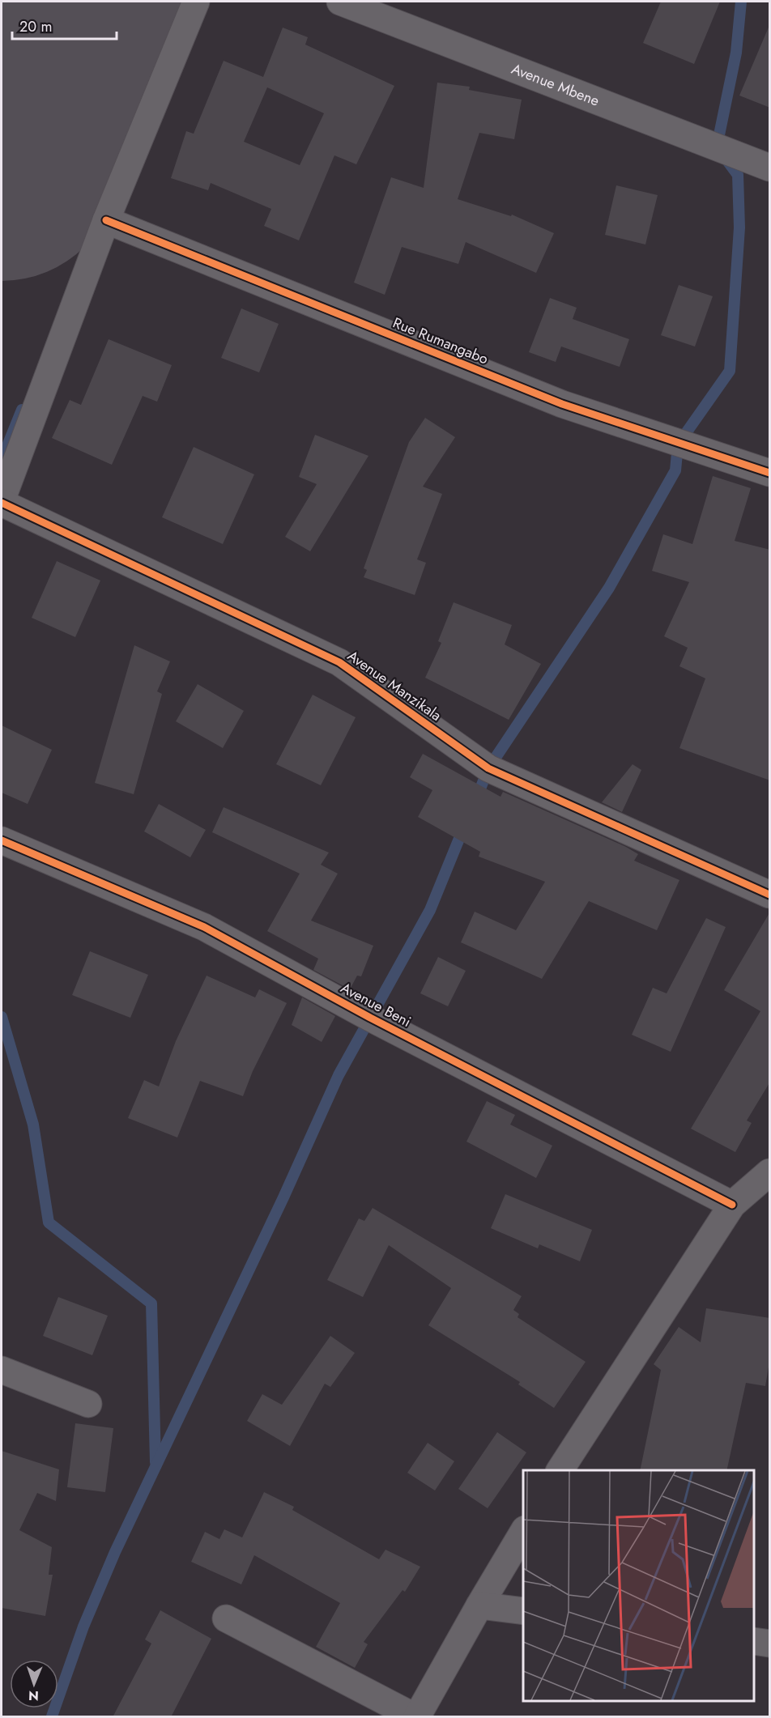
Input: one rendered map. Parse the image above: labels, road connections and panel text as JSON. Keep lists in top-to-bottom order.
{
  "streets": {
    "street": [
      "Avenue Mbene",
      "Rue Rumangabo",
      "Avenue Manzikala",
      "Avenue Beni"
    ]
  },
  "scale_bar": "20 m",
  "north": "bottom"
}
